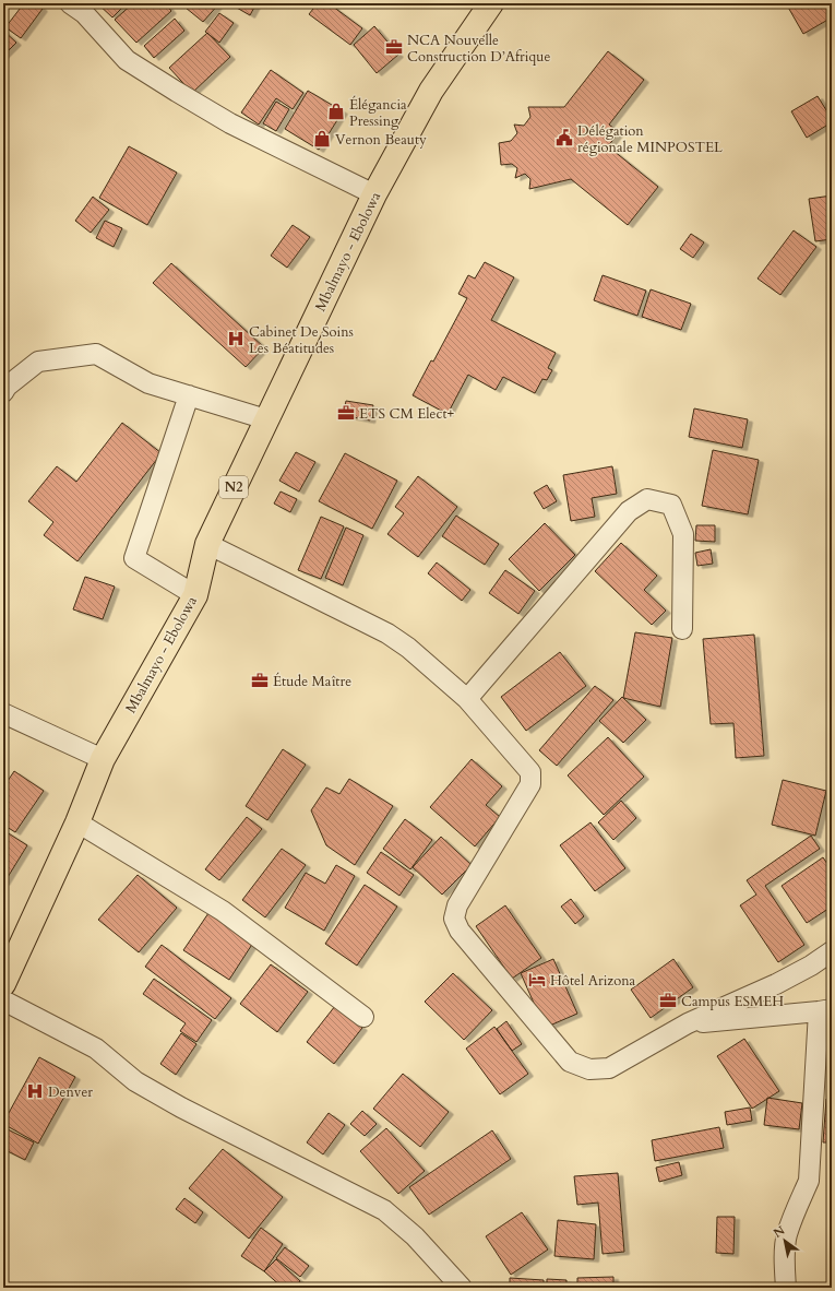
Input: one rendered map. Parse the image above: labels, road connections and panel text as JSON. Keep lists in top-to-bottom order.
{
  "streets": {
    "highway": ["Mbalmayo - Ebolowa", "N2"]
  },
  "places": {
    "office": [
      "NCA Nouvelle Construction D’Afrique",
      "ETS CM Elect+",
      "Étude Maître",
      "Campus ESMEH"
    ],
    "shop": ["Élégancia Pressing", "Vernon Beauty"],
    "public building": ["Délégation régionale MINPOSTEL"],
    "hospital": ["Cabinet De Soins Les Béatitudes", "Denver"],
    "hotel": ["Hôtel Arizona"]
  },
  "north": "top left"
}
